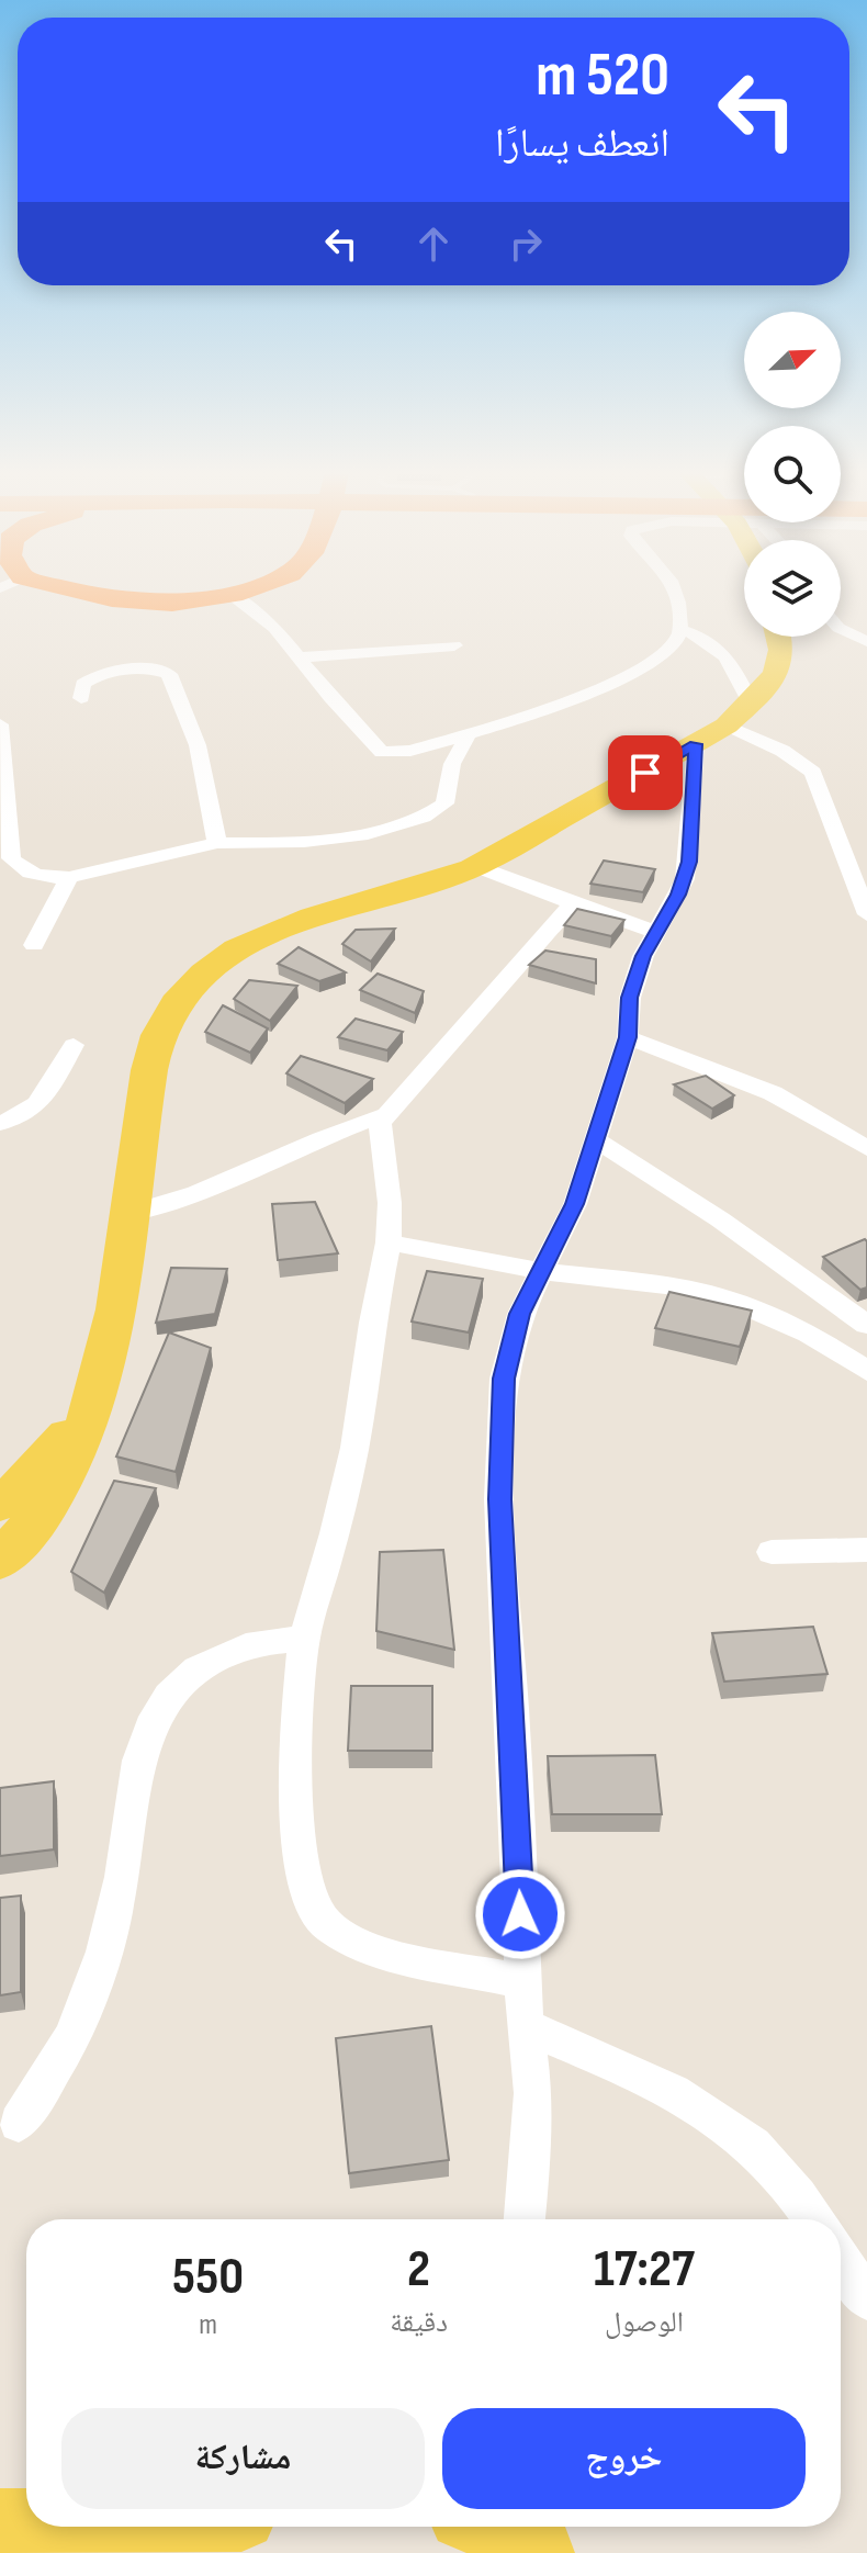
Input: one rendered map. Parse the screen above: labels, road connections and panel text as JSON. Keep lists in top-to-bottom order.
{
  "north": "top right",
  "page": {
    "turn": ["520 m", "انعطف يسارًا"],
    "eta": [
      "17:27",
      "الوصول",
      "2",
      "دقيقة",
      "550",
      "m"
    ],
    "buttons": ["خروج", "مشاركة"]
  }
}
